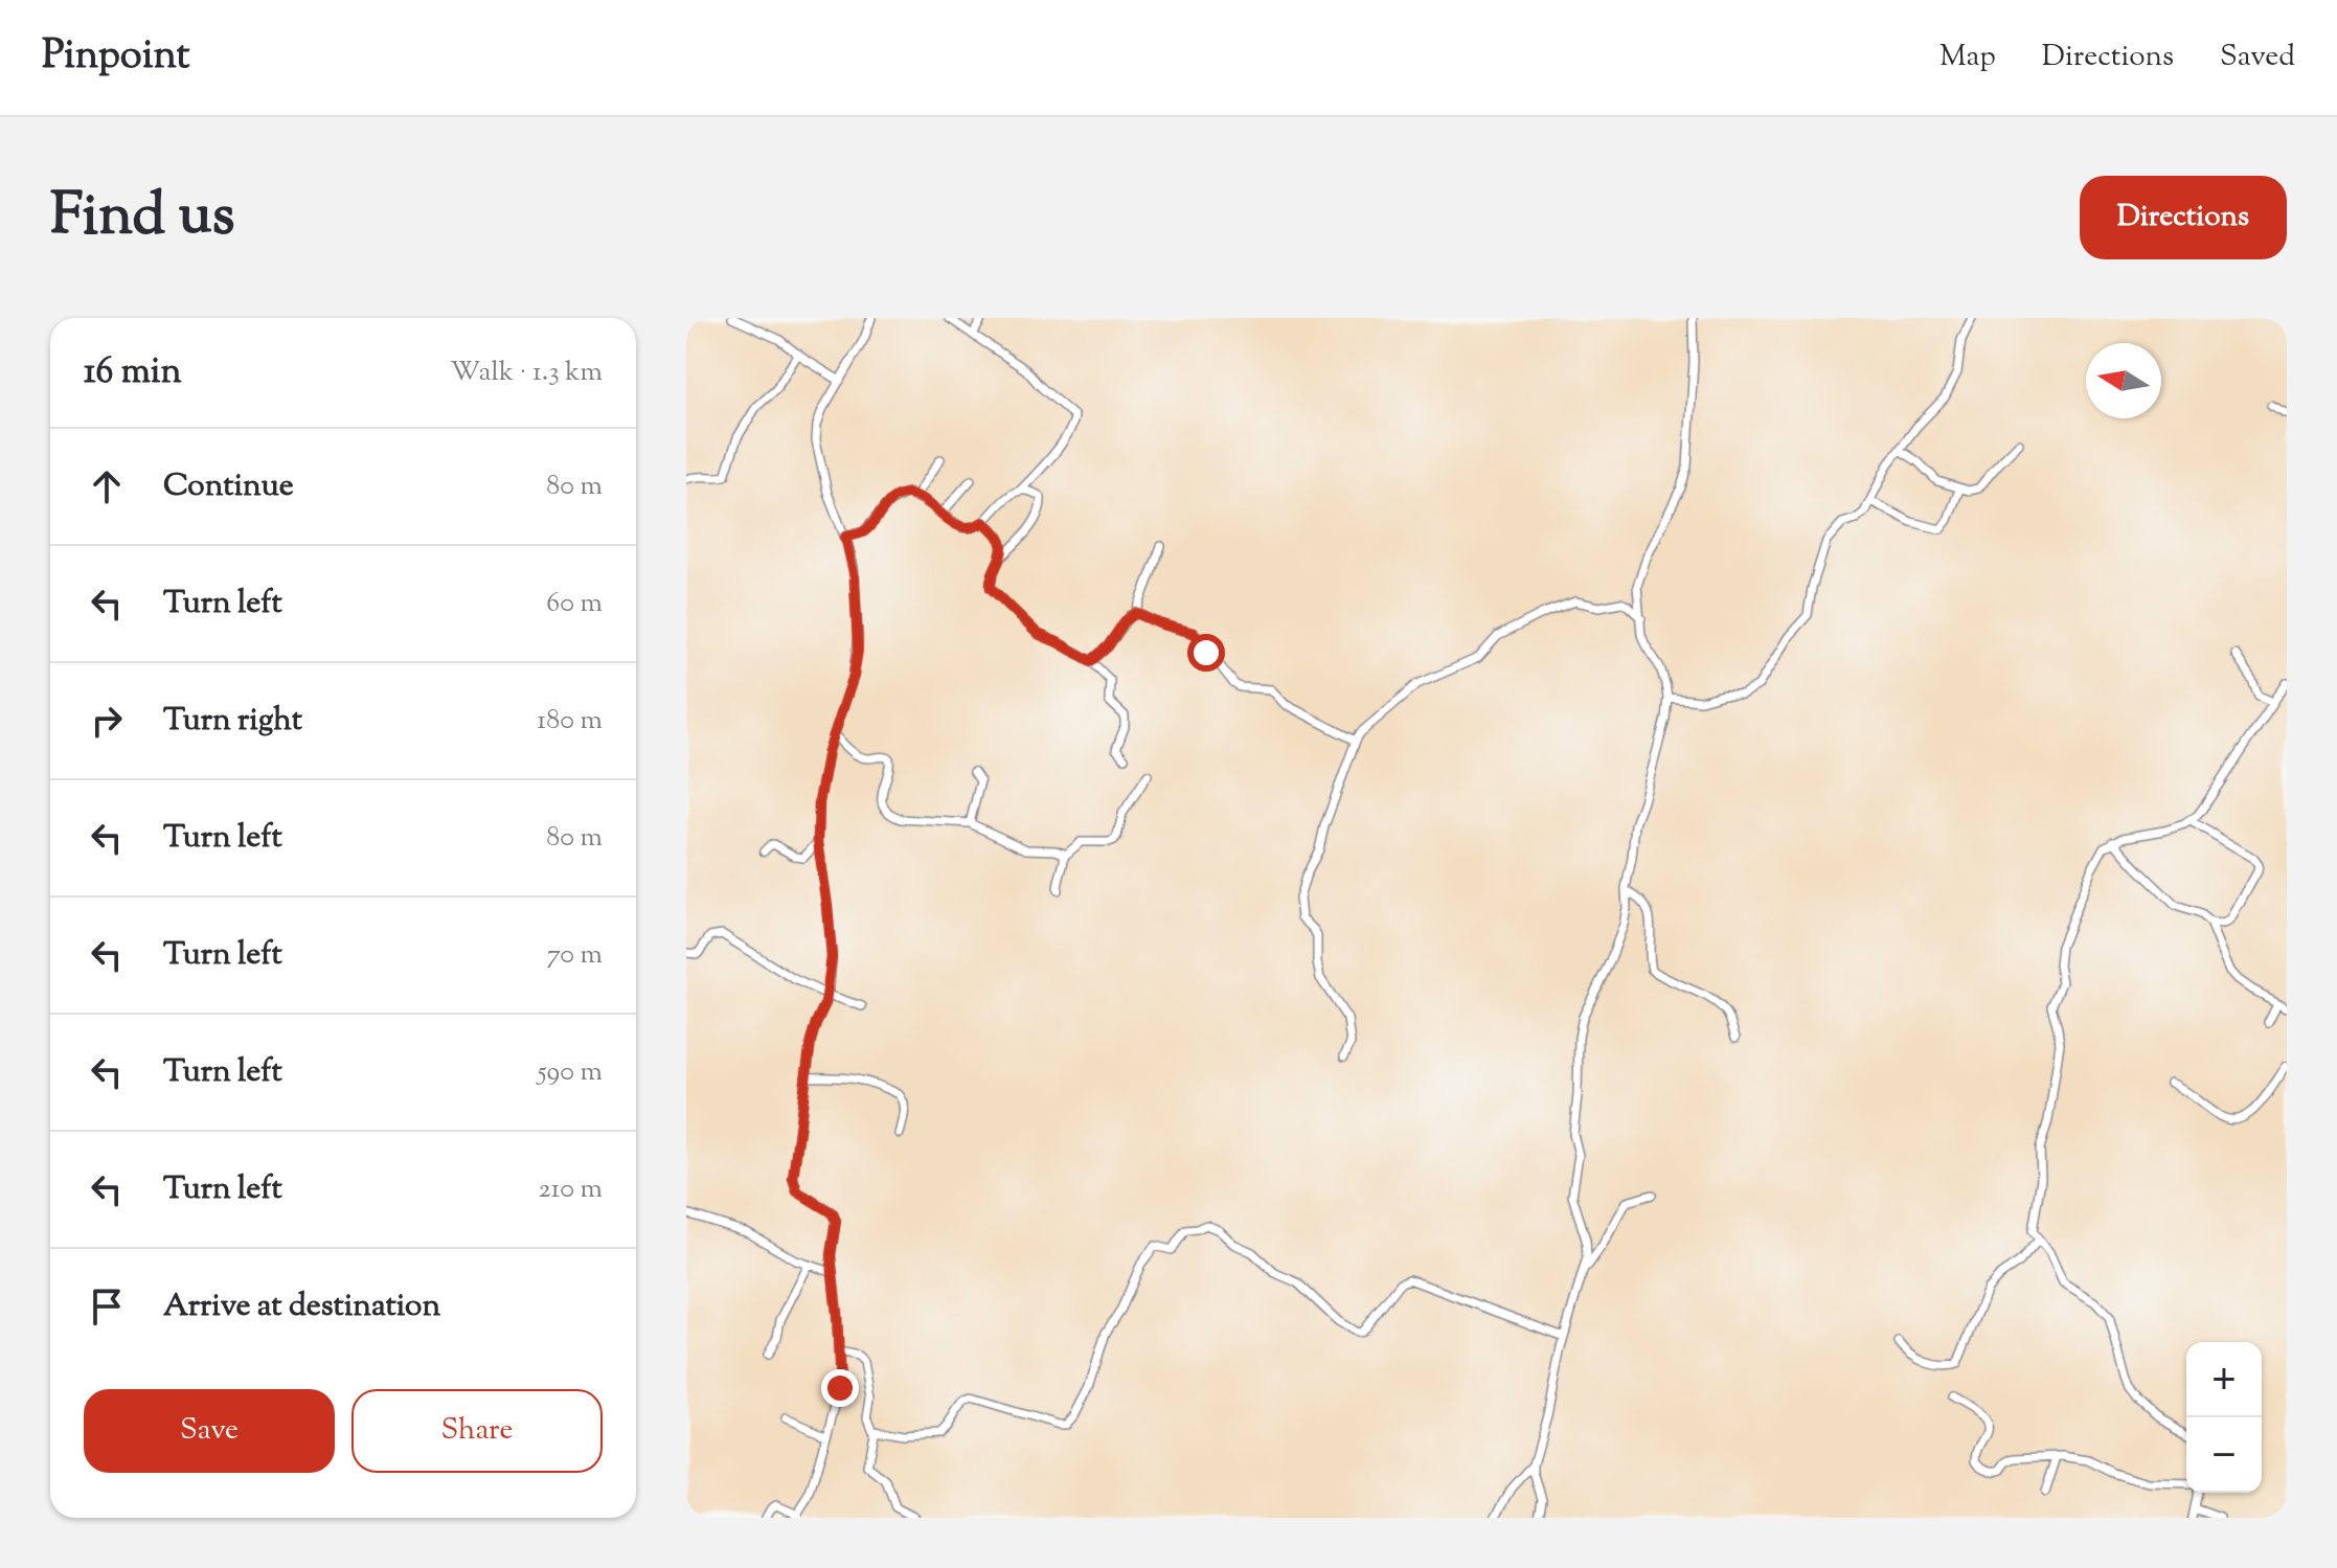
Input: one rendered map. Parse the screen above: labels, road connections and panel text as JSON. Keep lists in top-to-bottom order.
{
  "north": "left",
  "page": {
    "header": "Pinpoint",
    "nav": ["Map", "Directions", "Saved"],
    "title": "Find us",
    "buttons": [
      "Directions",
      ["Save", "Share"]
    ],
    "heading": ["16 min", "Walk · 1.3 km"],
    "list": [
      ["Continue", "80 m"],
      ["Turn left", "60 m"],
      ["Turn right", "180 m"],
      ["Turn left", "80 m"],
      ["Turn left", "70 m"],
      ["Turn left", "590 m"],
      ["Turn left", "210 m"],
      "Arrive at destination"
    ],
    "map_buttons": ["+", "−"]
  }
}
